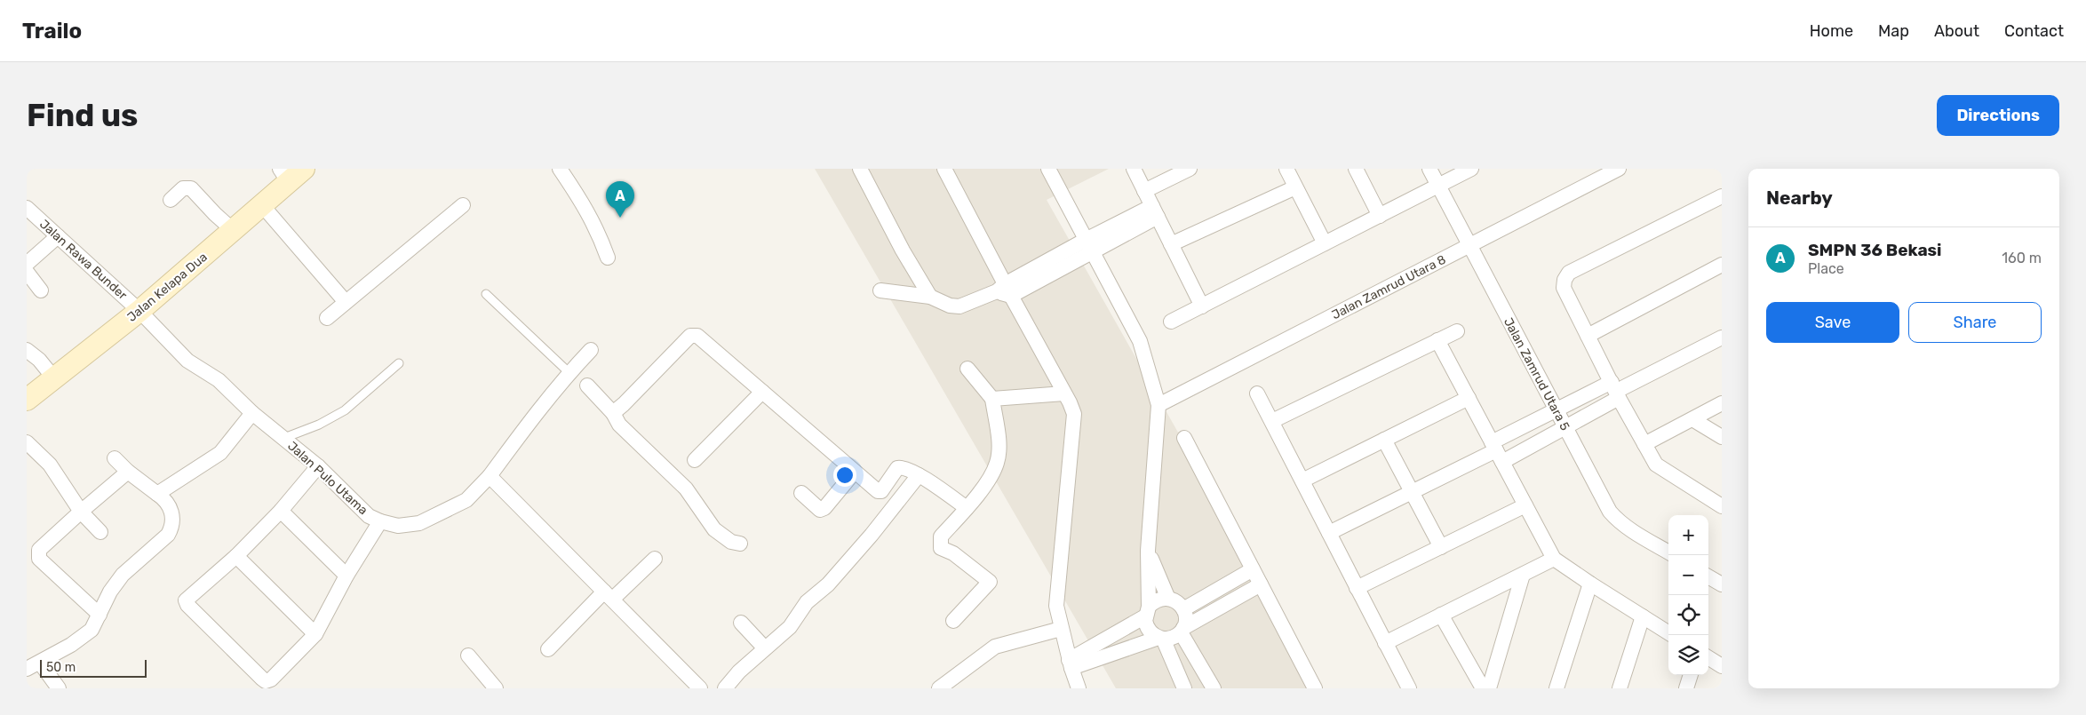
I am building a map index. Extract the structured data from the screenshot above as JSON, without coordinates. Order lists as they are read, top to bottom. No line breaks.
{"streets":{"main road":["Jalan Kelapa Dua"],"street":["Jalan Rawa Bunder","Jalan Zamrud Utara 8","Jalan Zamrud Utara 5","Jalan Pulo Utama"]},"crossings":[["Jalan Rawa Bunder","Jalan Kelapa Dua"],["Jalan Rawa Bunder","Jalan Pulo Utama"],["Jalan Kelapa Dua","Jalan Pulo Utama"],["Jalan Zamrud Utara 8","Jalan Zamrud Utara 5"]],"scale_bar":"50 m","page":{"header":"Trailo","nav":["Home","Map","About","Contact"],"buttons":["Directions",["Save","Share"]],"title":"Find us","heading":"Nearby","pins":"A","list":[{"mark":"A","name":"SMPN 36 Bekasi","note":"Place","value":"160 m"}],"map_buttons":["+","−"],"scale":"50 m"}}
